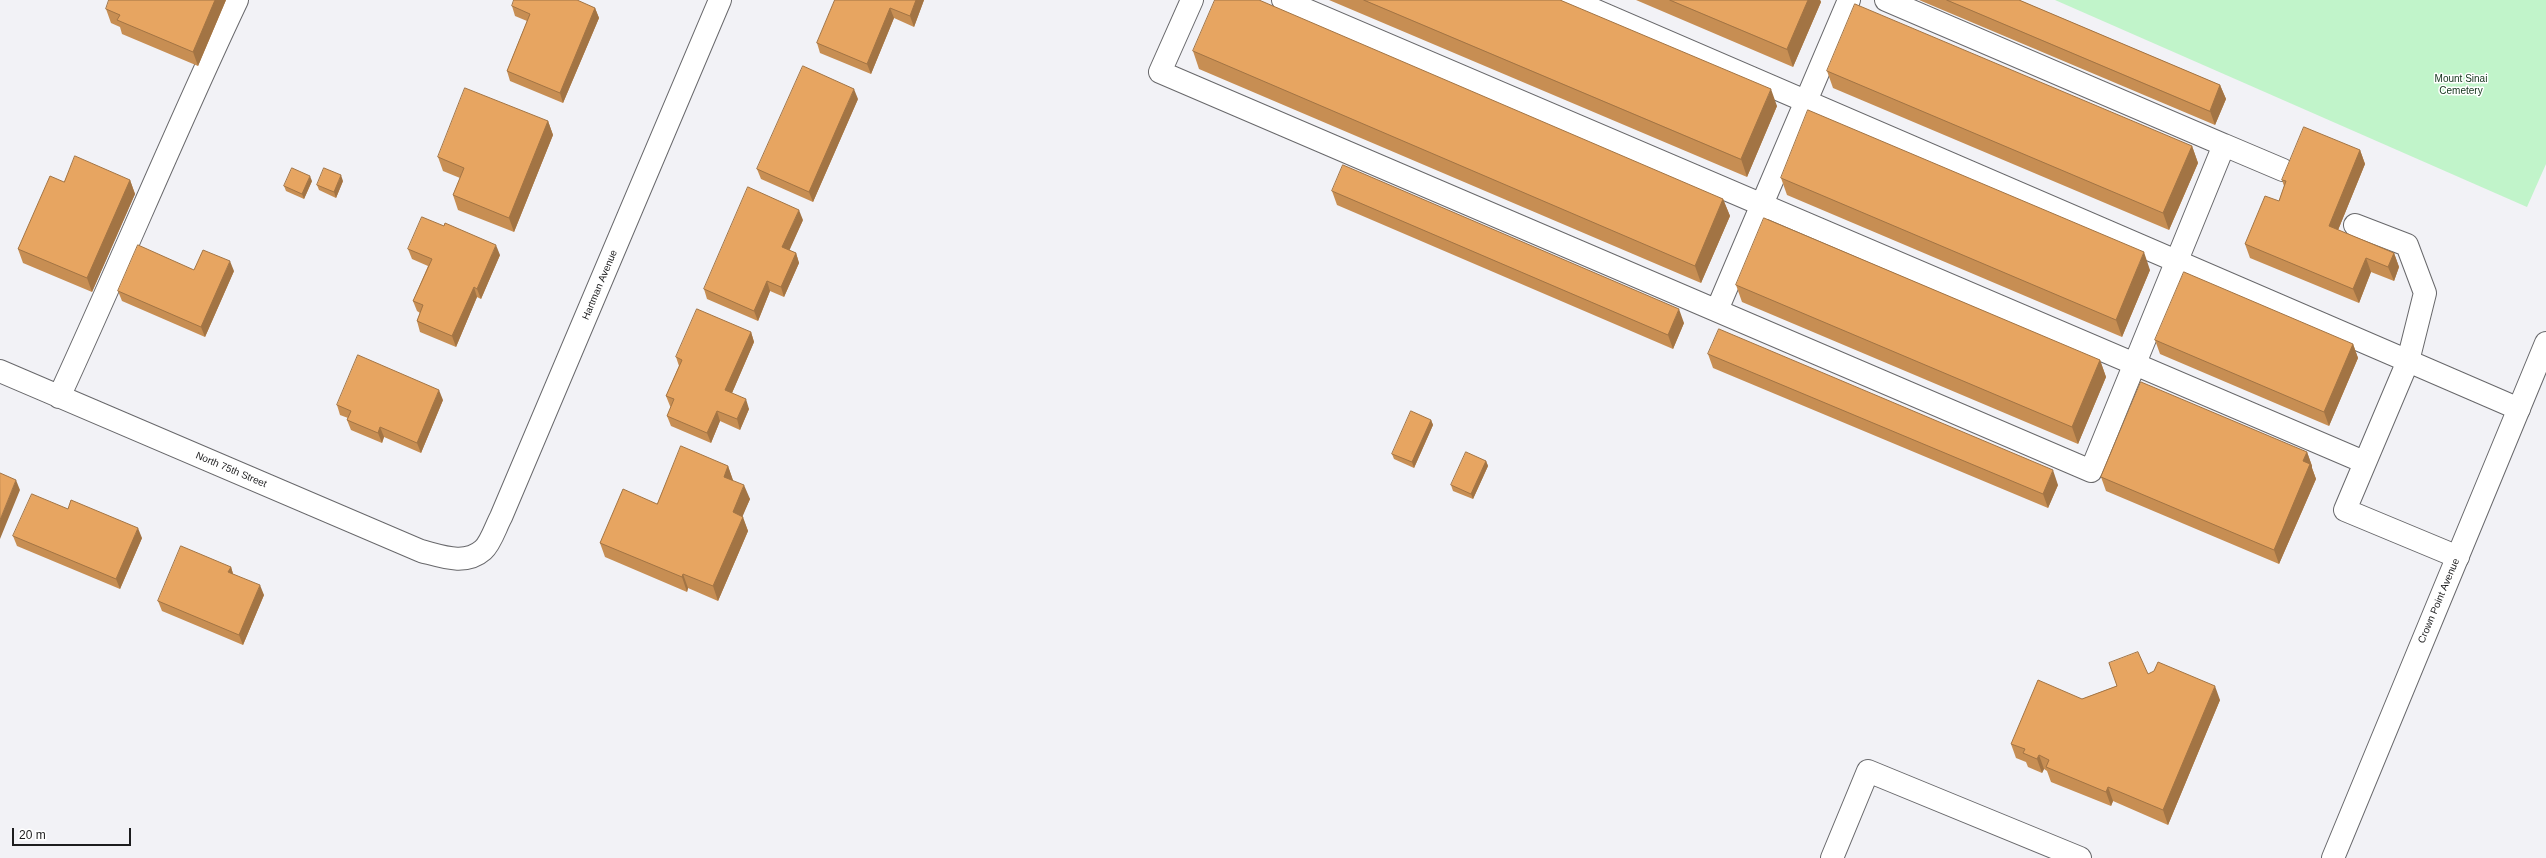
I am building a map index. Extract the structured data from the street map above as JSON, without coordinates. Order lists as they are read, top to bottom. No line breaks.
{"streets":{"street":["Hartman Avenue","North 75th Street","Crown Point Avenue"]},"crossings":[["Hartman Avenue","North 75th Street"]],"parks":["Mount Sinai Cemetery"],"scale_bar":"20 m"}
